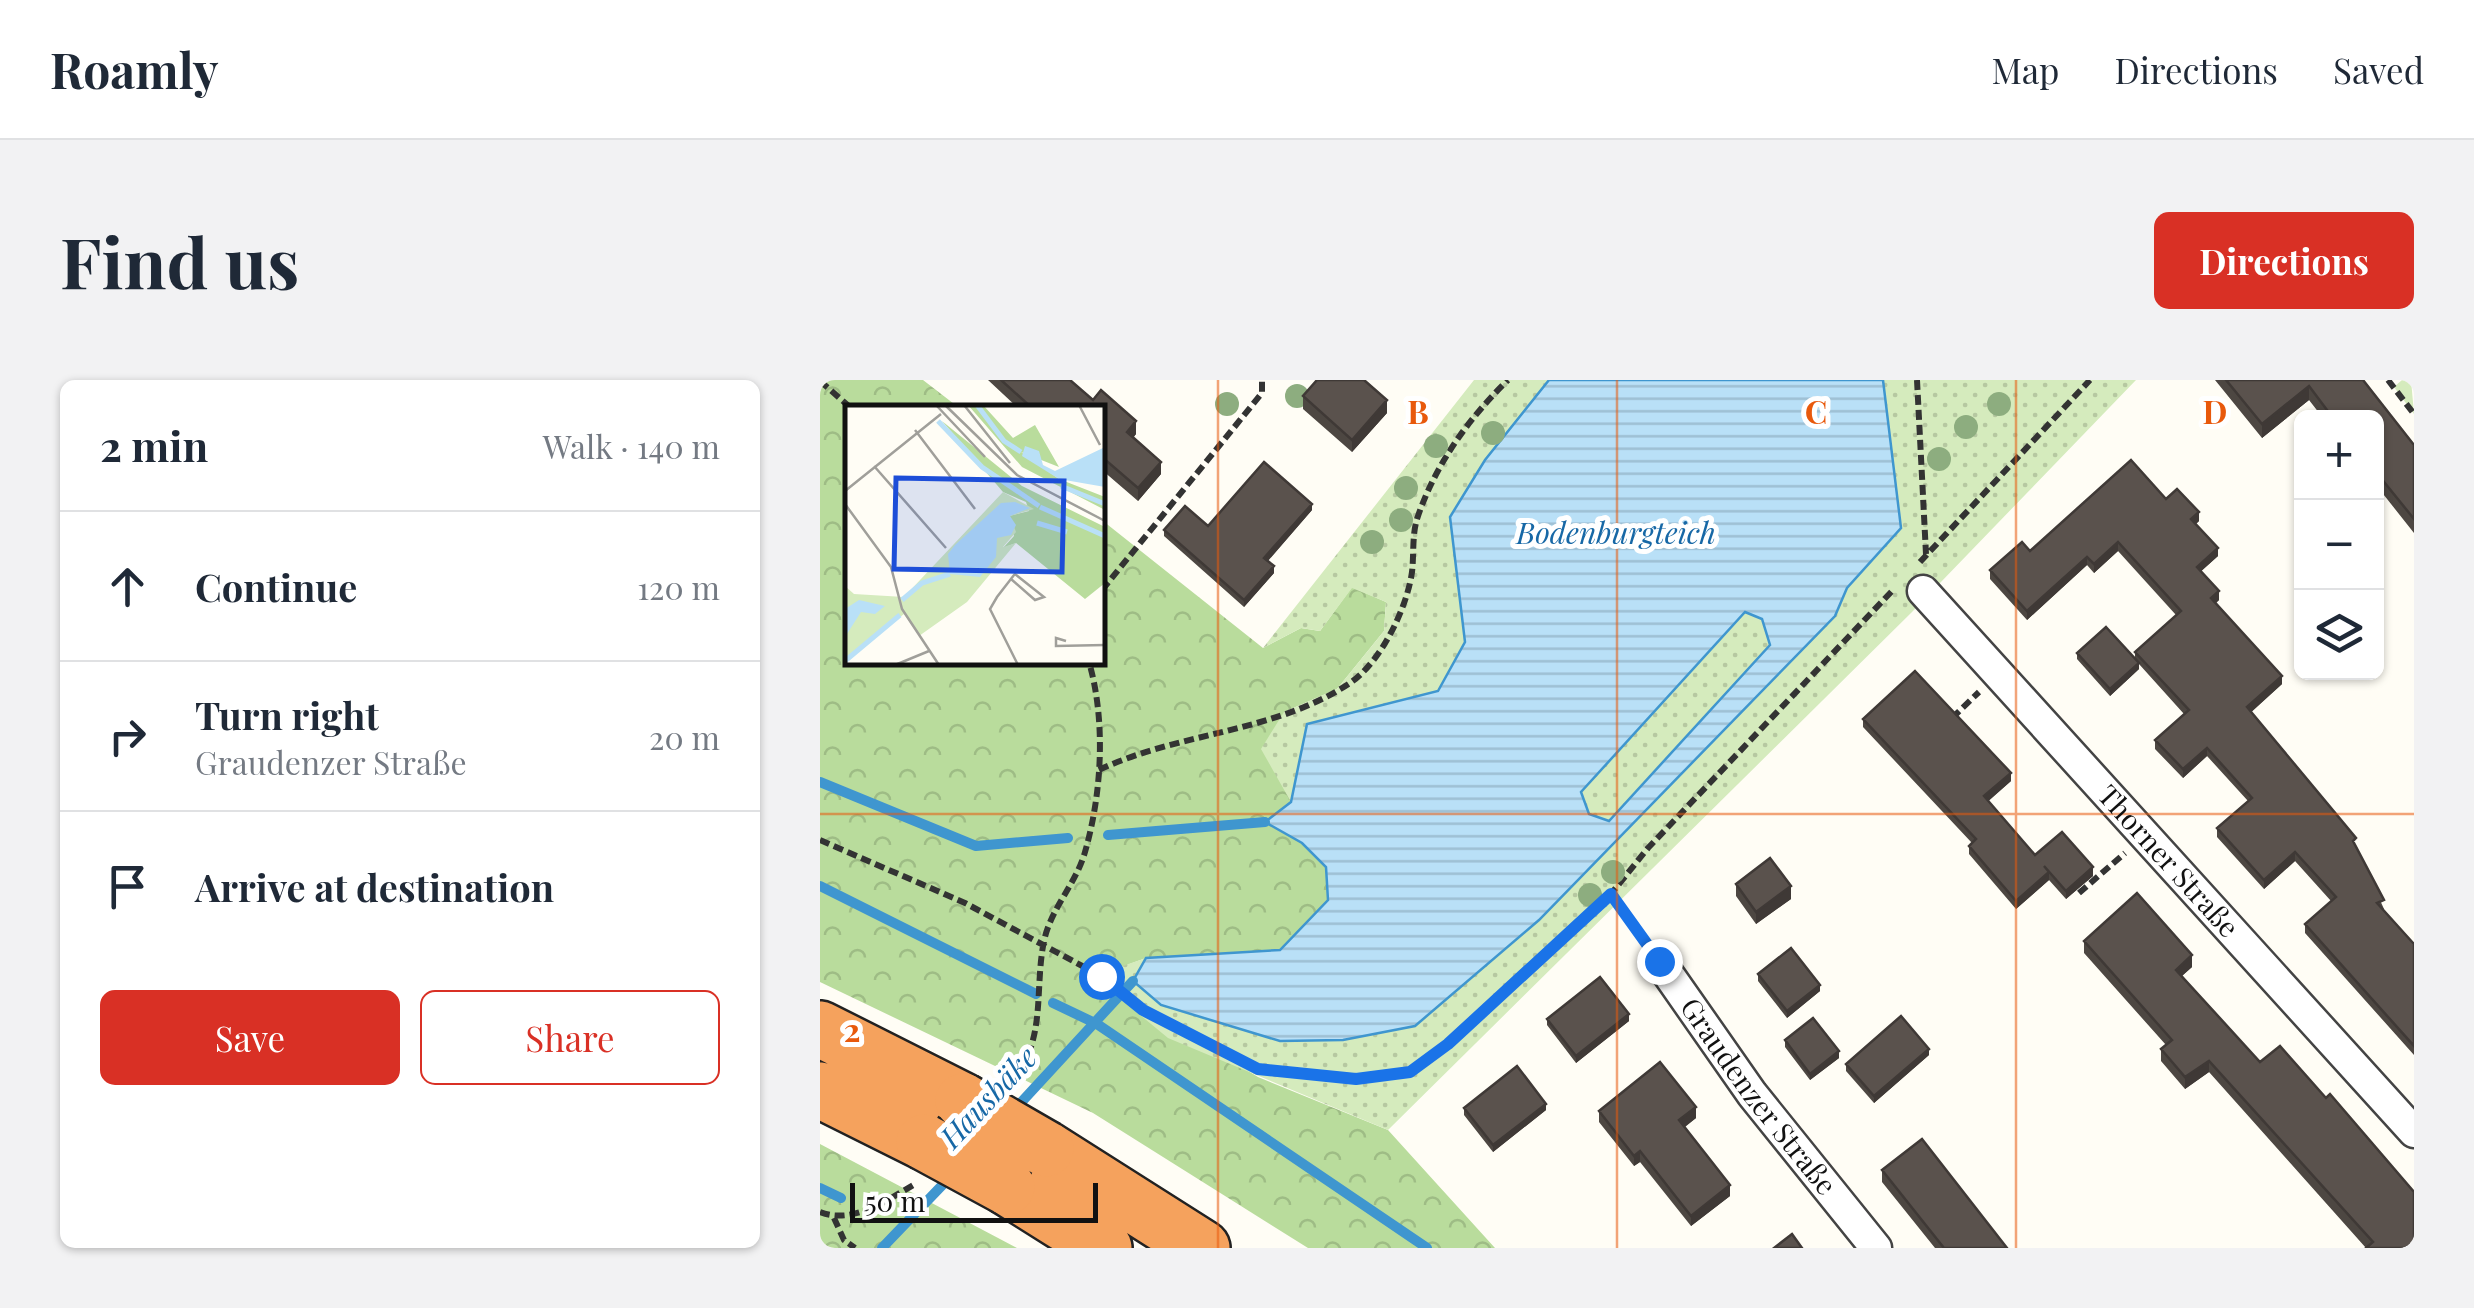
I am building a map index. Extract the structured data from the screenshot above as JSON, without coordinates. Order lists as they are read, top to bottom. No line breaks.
{"streets":{"street":["Thorner Straße","Graudenzer Straße"]},"water":["Bodenburgteich","Hausbäke"],"scale_bar":"50 m","page":{"header":"Roamly","nav":["Map","Directions","Saved"],"buttons":["Directions",["Save","Share"]],"title":"Find us","heading":["2 min","Walk · 140 m"],"map_buttons":["+","−"],"list":[["Continue","120 m"],["Turn right","Graudenzer Straße","20 m"],"Arrive at destination"],"scale":"50 m"},"grid":{"columns":["B","C","D"],"rows":["2"]}}
